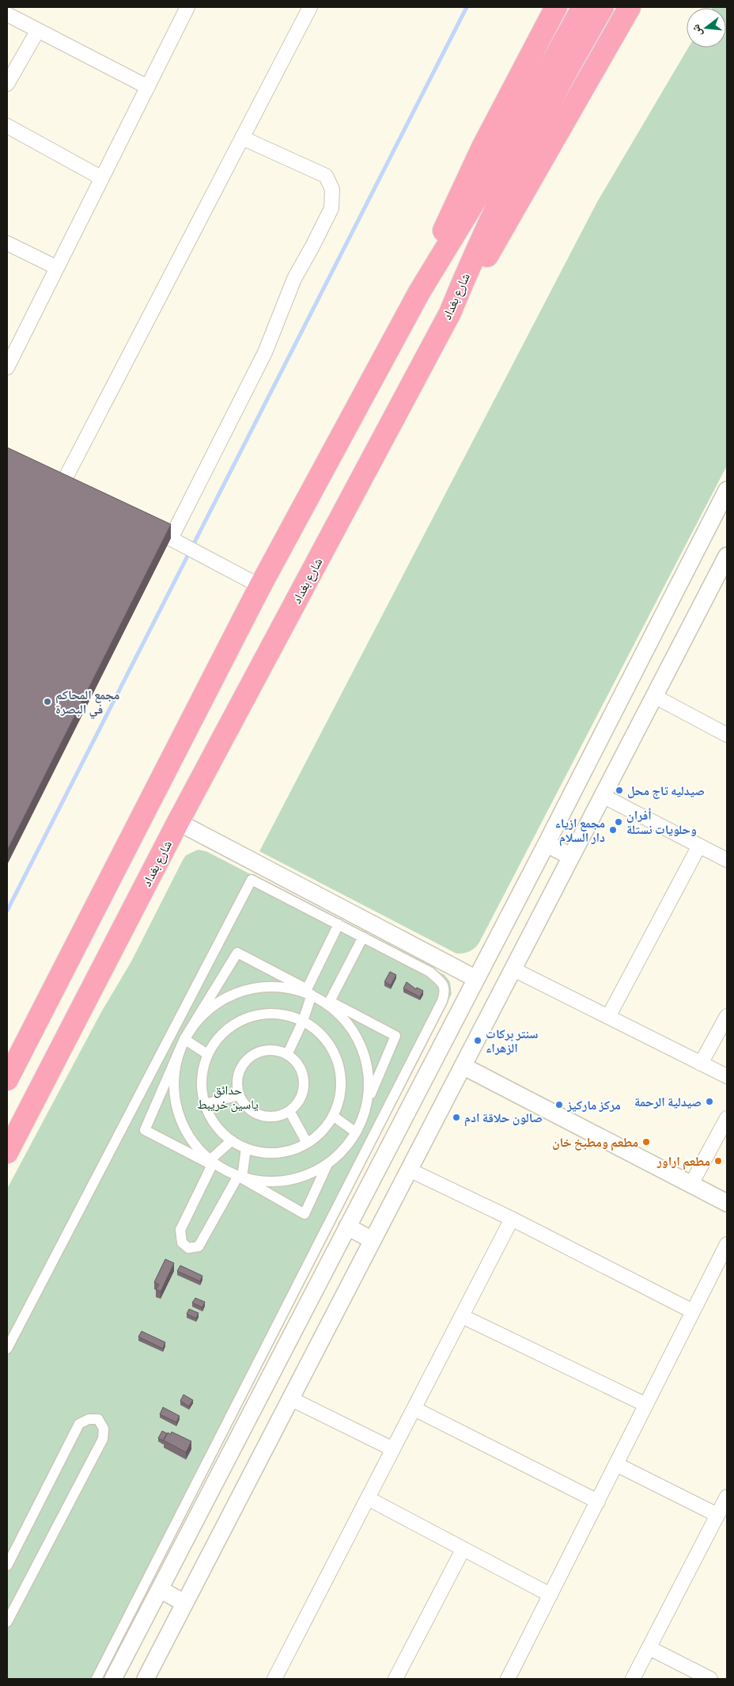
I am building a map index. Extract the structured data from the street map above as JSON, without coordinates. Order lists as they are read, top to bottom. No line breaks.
{"streets":{"highway":["شارع بغداد"]},"parks":["حدائق ياسين خريبط"],"places":["مجمع المحاكم في البصرة","صيدليه تاج محل","أفران وحلويات نستلة","مجمع ازياء دار السلام","سنتر بركات الزهراء","صيدلية الرحمة","مركز ماركيز","صالون حلاقة ادم","مطعم ومطبخ خان","مطعم اراور"],"north":"left"}
